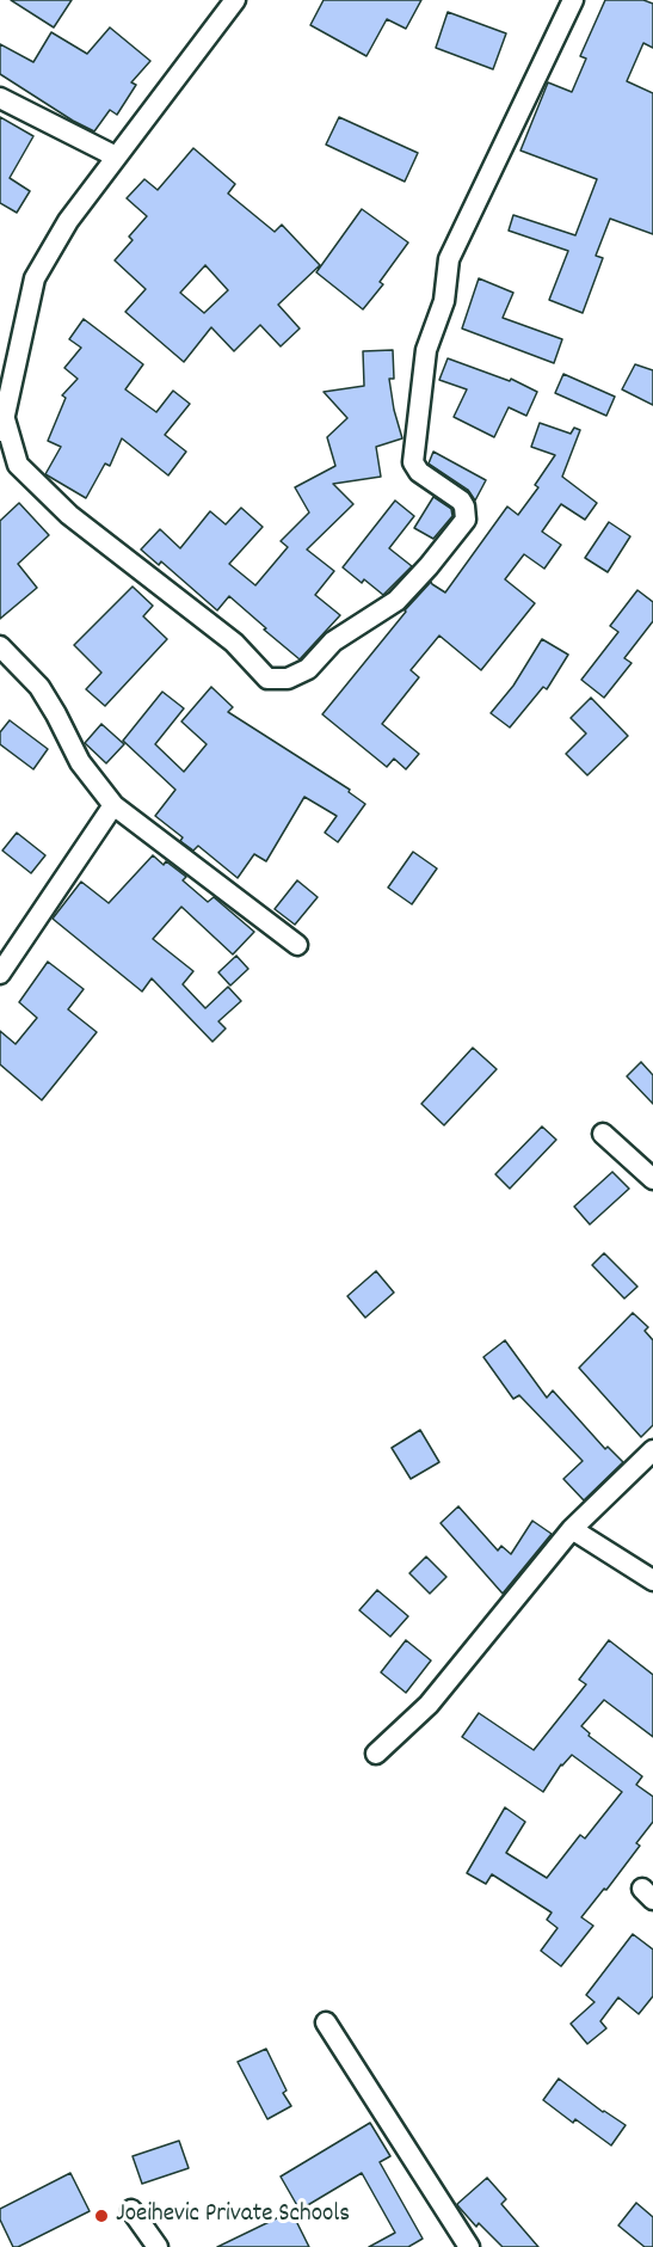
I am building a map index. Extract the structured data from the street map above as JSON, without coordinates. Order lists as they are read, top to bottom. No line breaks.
{"places":["Joeihevic Private Schools"]}
